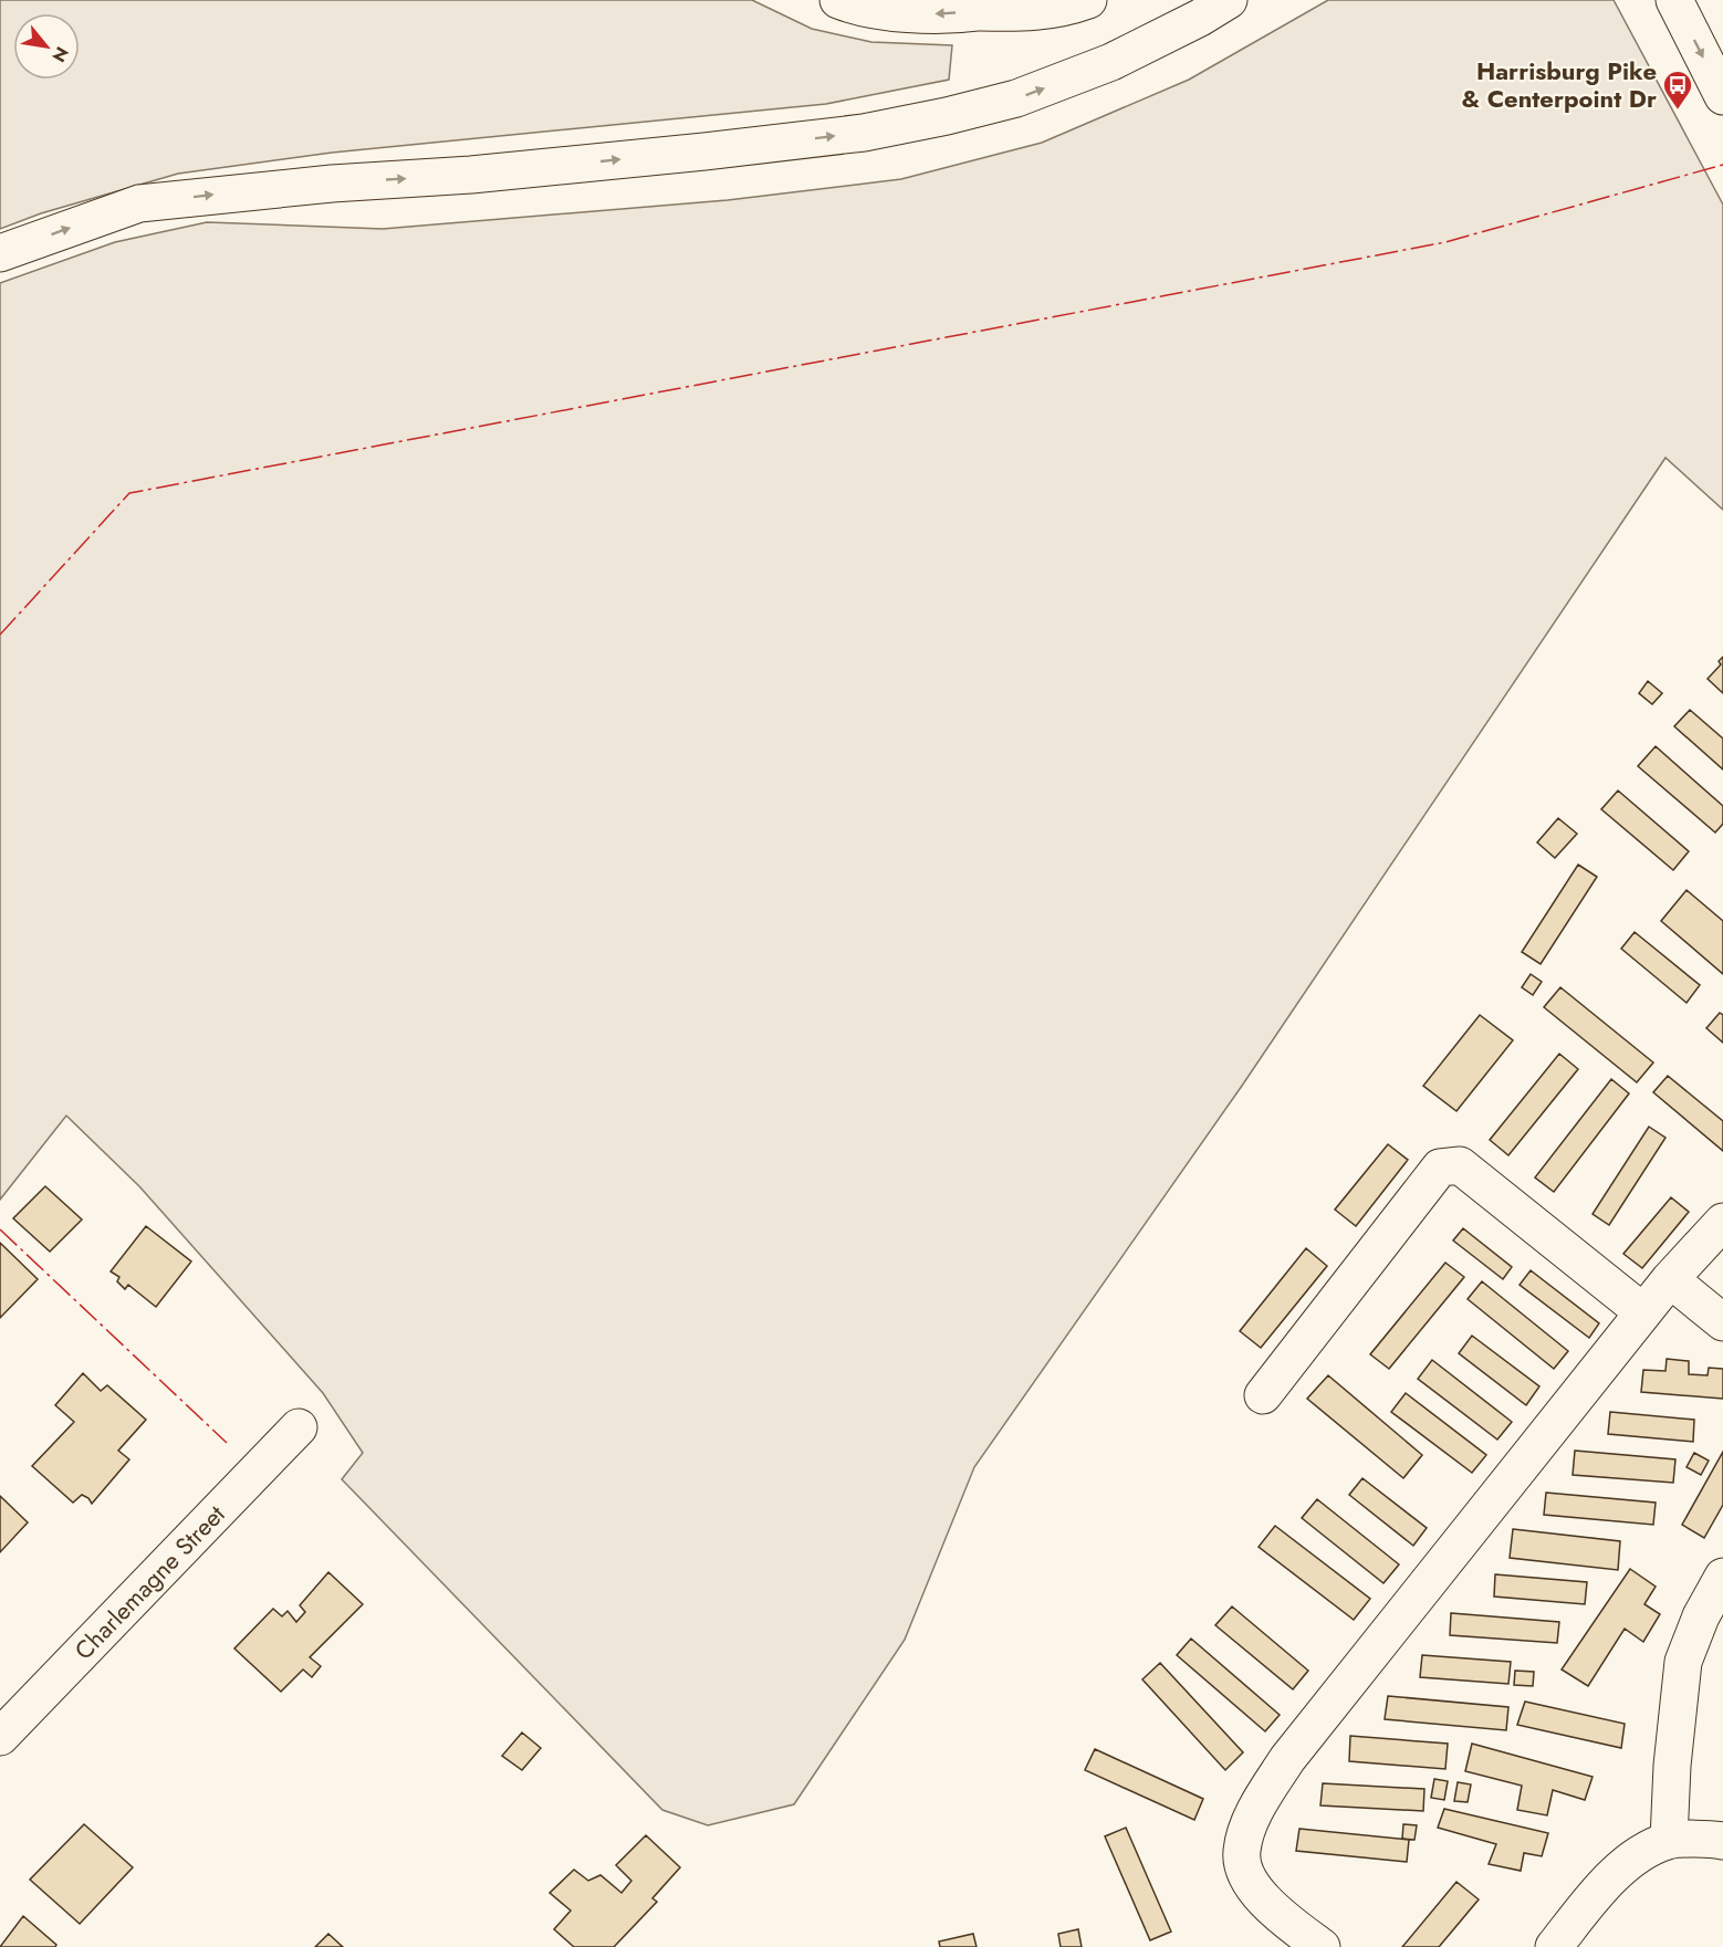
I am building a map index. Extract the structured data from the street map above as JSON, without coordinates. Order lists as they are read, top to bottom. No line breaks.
{"streets":{"main road":["Charlemagne Street"]},"places":{"bus stop":["Harrisburg Pike & Centerpoint Dr"]},"north":"bottom right"}
